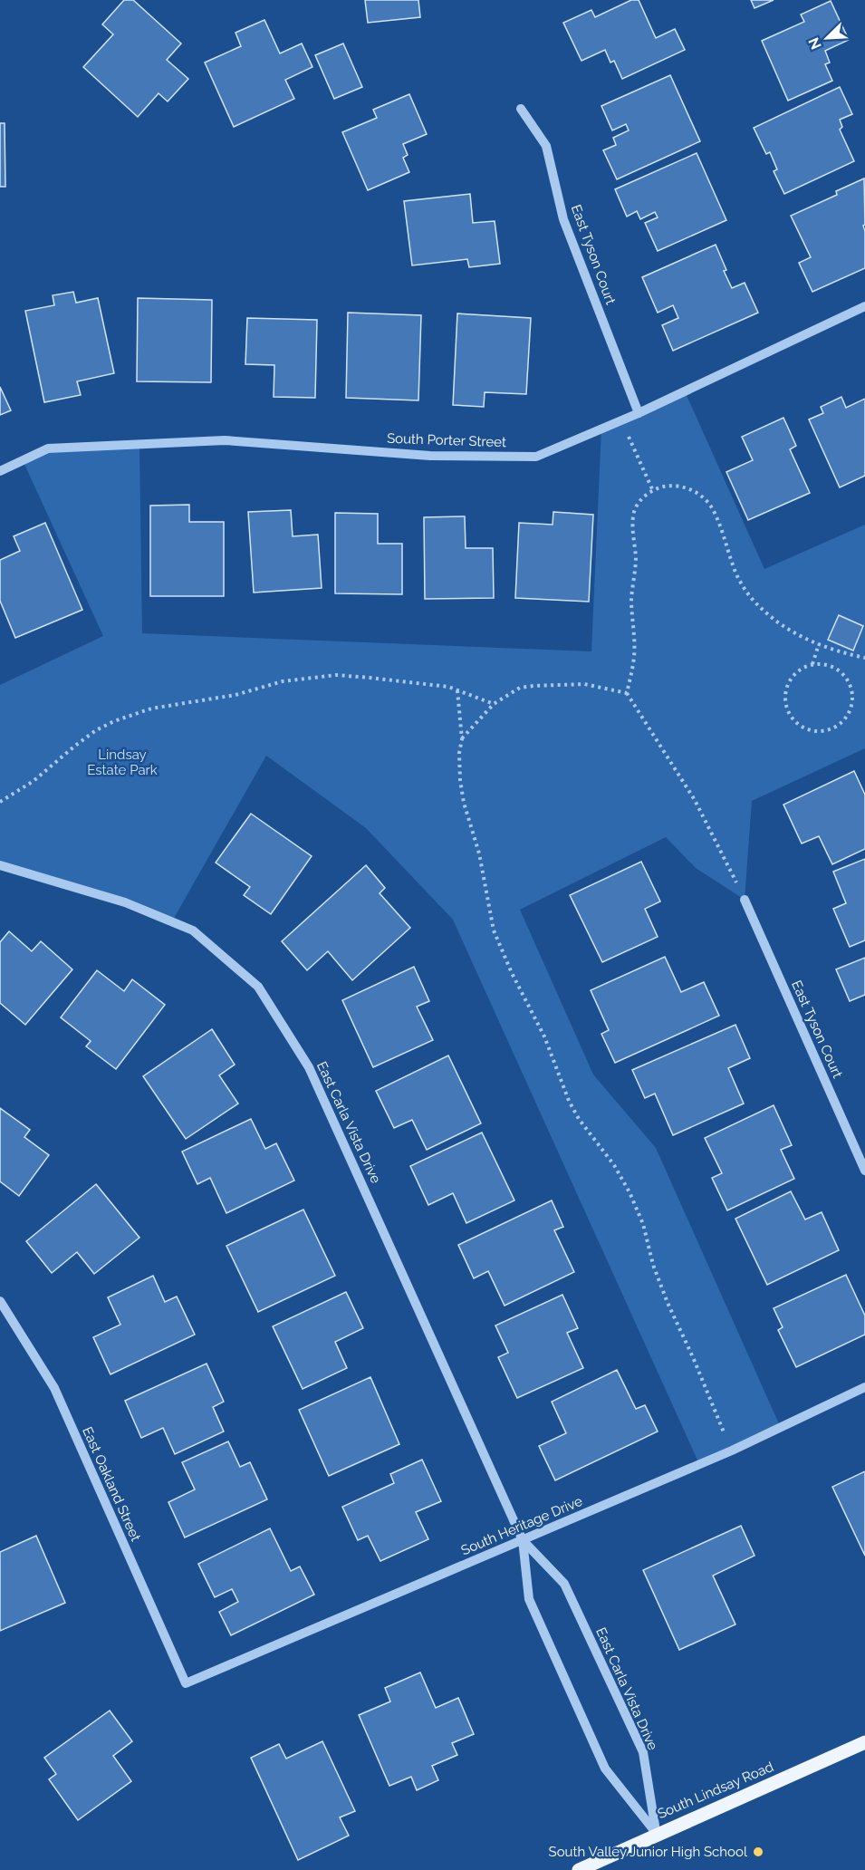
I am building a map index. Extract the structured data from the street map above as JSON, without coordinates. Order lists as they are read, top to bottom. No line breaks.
{"streets":{"main road":["South Lindsay Road"],"street":["East Tyson Court","South Porter Street","East Carla Vista Drive","East Oakland Street","South Heritage Drive"]},"crossings":[["East Tyson Court","South Porter Street"],["East Carla Vista Drive","South Heritage Drive"],["East Carla Vista Drive","South Lindsay Road"],["East Oakland Street","South Heritage Drive"]],"parks":["Lindsay Estate Park"],"places":["South Valley Junior High School"],"north":"bottom left"}
